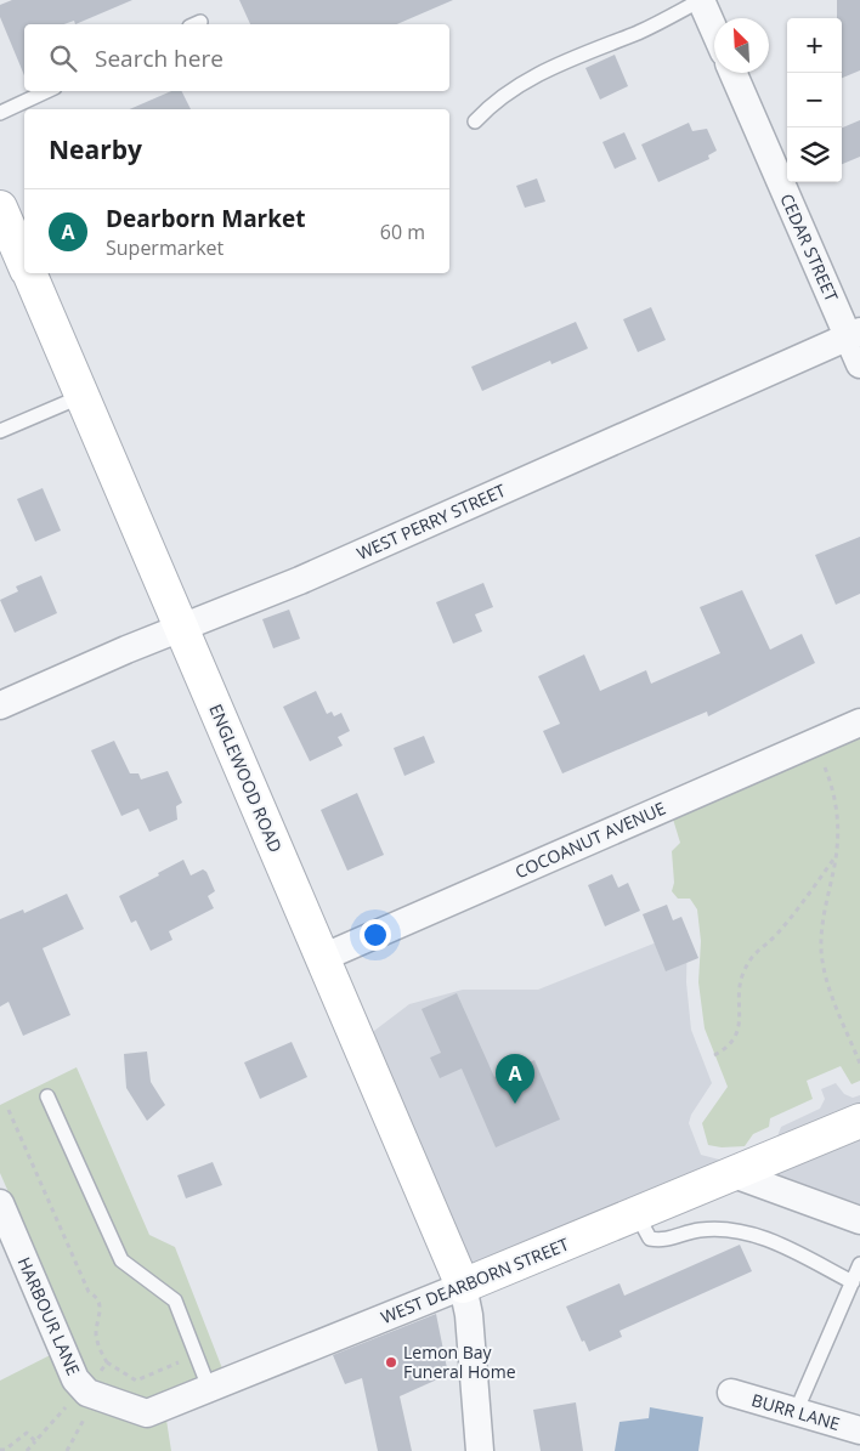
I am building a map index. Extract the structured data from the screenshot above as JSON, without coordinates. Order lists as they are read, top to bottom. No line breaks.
{"streets":{"street":["CEDAR STREET","WEST PERRY STREET","ENGLEWOOD ROAD","COCOANUT AVENUE","WEST DEARBORN STREET","HARBOUR LANE","BURR LANE"]},"crossings":[["CEDAR STREET","WEST PERRY STREET"],["WEST PERRY STREET","ENGLEWOOD ROAD"],["ENGLEWOOD ROAD","COCOANUT AVENUE"],["ENGLEWOOD ROAD","WEST DEARBORN STREET"],["WEST DEARBORN STREET","HARBOUR LANE"]],"places":["Lemon Bay Funeral Home"],"north":"top left","page":{"map_buttons":["+","−"],"search":"Search here","heading":"Nearby","list":[{"mark":"A","name":"Dearborn Market","note":"Supermarket","value":"60 m"}],"pins":"A"}}
